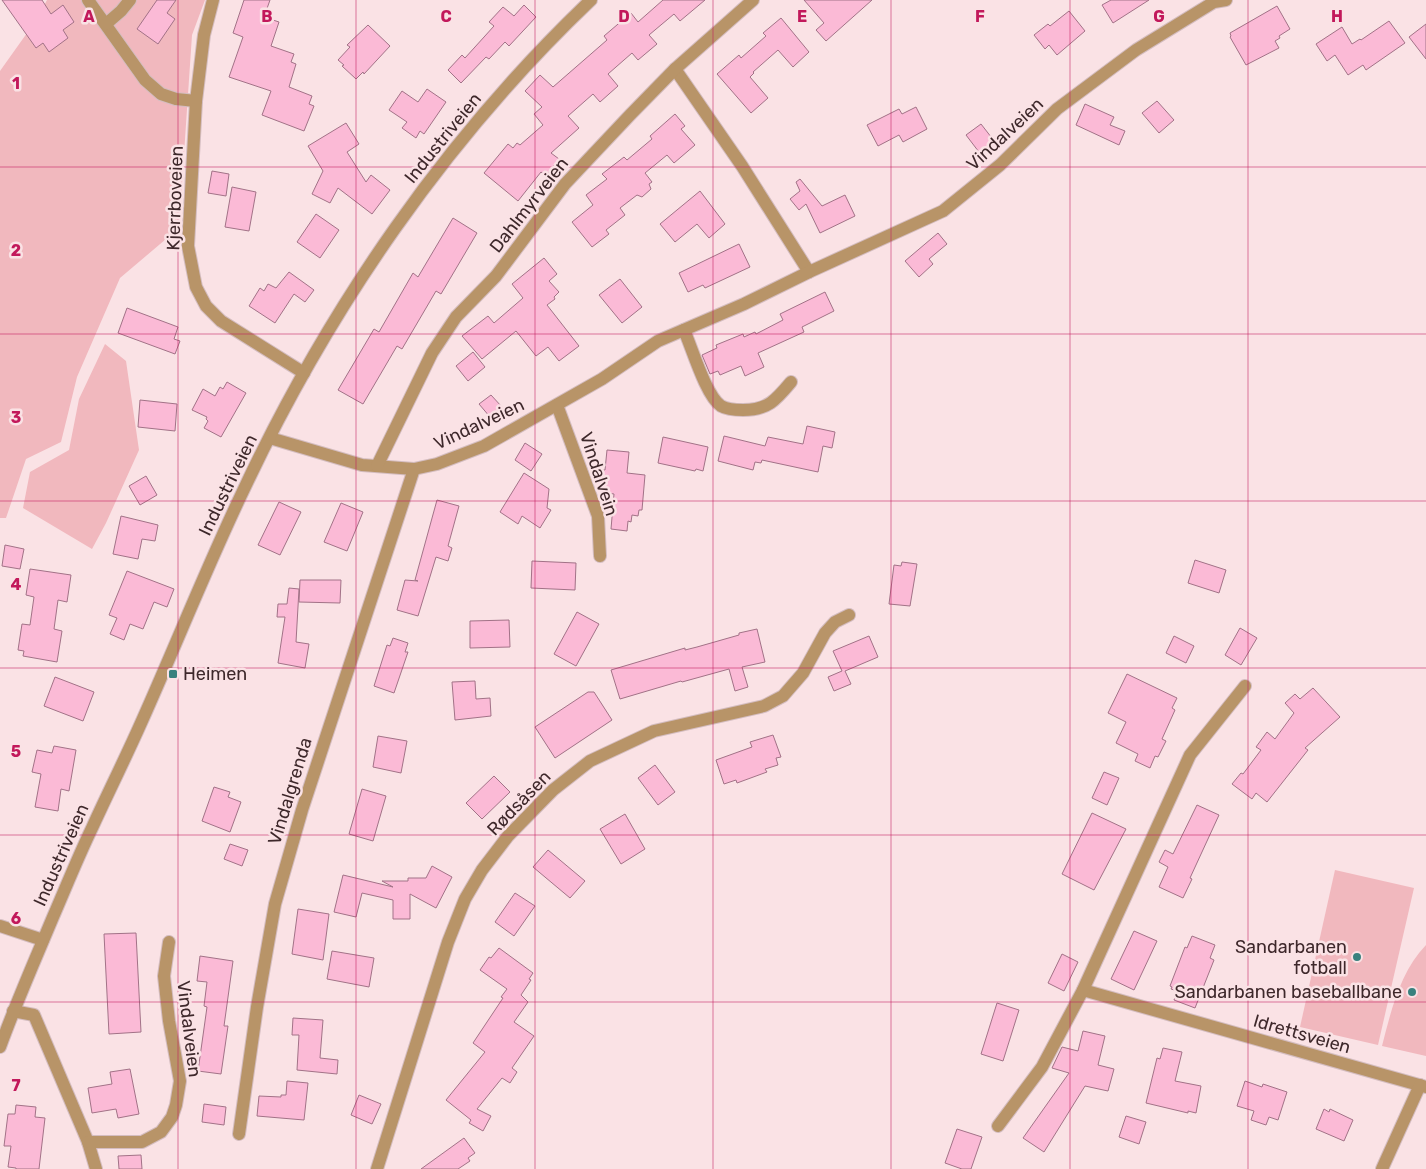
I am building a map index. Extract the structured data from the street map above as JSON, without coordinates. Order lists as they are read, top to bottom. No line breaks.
{"streets":{"street":["Vindalveien","Industriveien","Kjerrboveien","Dahlmyrveien","Vindalvein","Vindalgrenda","Rødsåsen","Idrettsveien"]},"crossings":[["Vindalveien","Industriveien"],["Vindalveien","Dahlmyrveien"],["Vindalveien","Vindalvein"],["Vindalveien","Vindalgrenda"],["Industriveien","Kjerrboveien"]],"places":{"transit":["Heimen"],"other":["Sandarbanen fotball","Sandarbanen baseballbane"]},"grid":{"columns":["A","B","C","D","E","F","G","H"],"rows":["1","2","3","4","5","6","7"]}}
